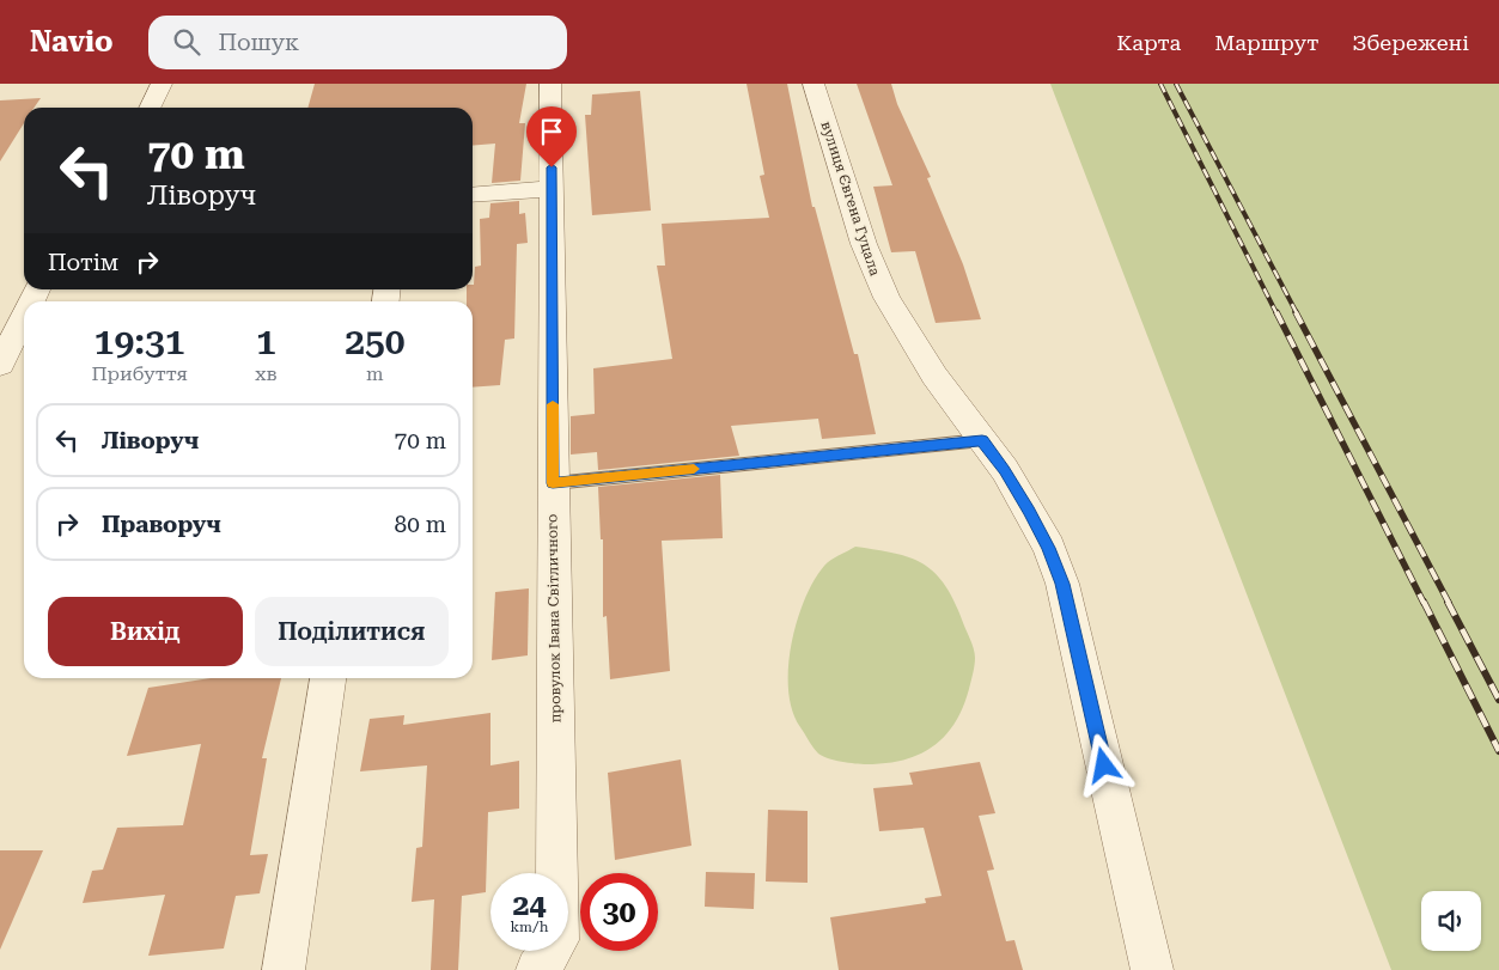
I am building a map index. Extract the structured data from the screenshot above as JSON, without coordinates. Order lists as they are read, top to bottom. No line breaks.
{"streets":{"street":["вулиця Євгена Гуцала","провулок Івана Світличного"]},"page":{"header":"Navio","search":"Пошук","nav":["Карта","Маршрут","Збережені"],"turn":["70 m","Ліворуч"],"then":"Потім","eta":["19:31","Прибуття","1","хв","250","m"],"list":[{"name":"Ліворуч","value":"70 m"},{"name":"Праворуч","value":"80 m"}],"buttons":["Вихід","Поділитися"],"speed":"24 km/h","limit":"30"}}
